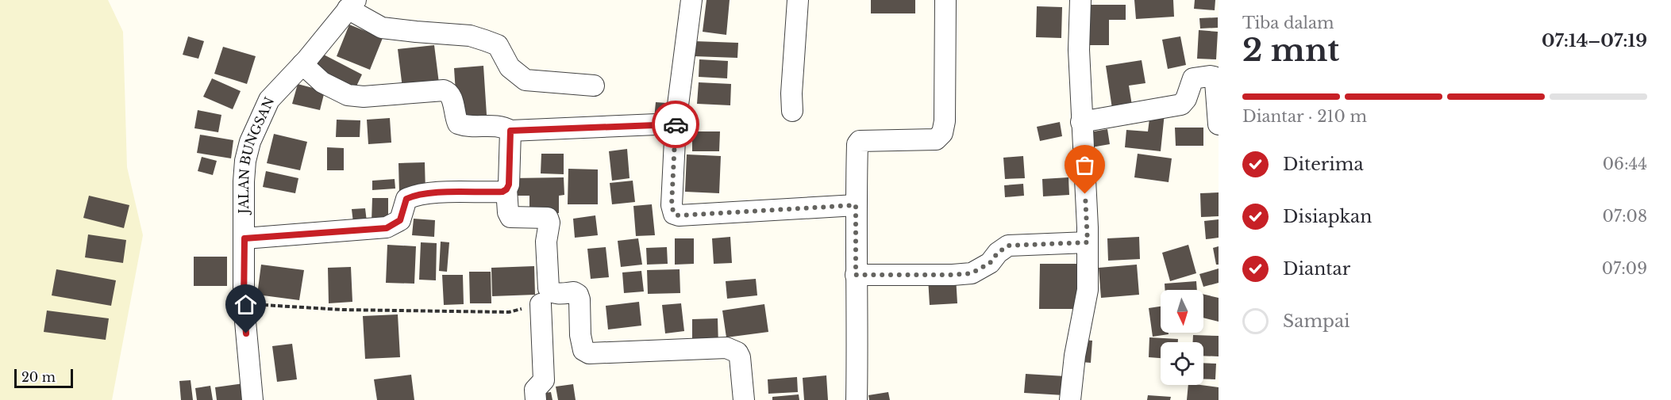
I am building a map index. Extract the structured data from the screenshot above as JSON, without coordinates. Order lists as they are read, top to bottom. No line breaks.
{"streets":{"street":["JALAN BUNGSAN"]},"scale_bar":"20 m","north":"bottom","page":{"heading":["2 mnt","Tiba dalam","07:14–07:19"],"bar":"Diantar · 210 m","list":[["Diterima","06:44"],["Disiapkan","07:08"],["Diantar","07:09"],"Sampai"],"scale":"20 m"}}
